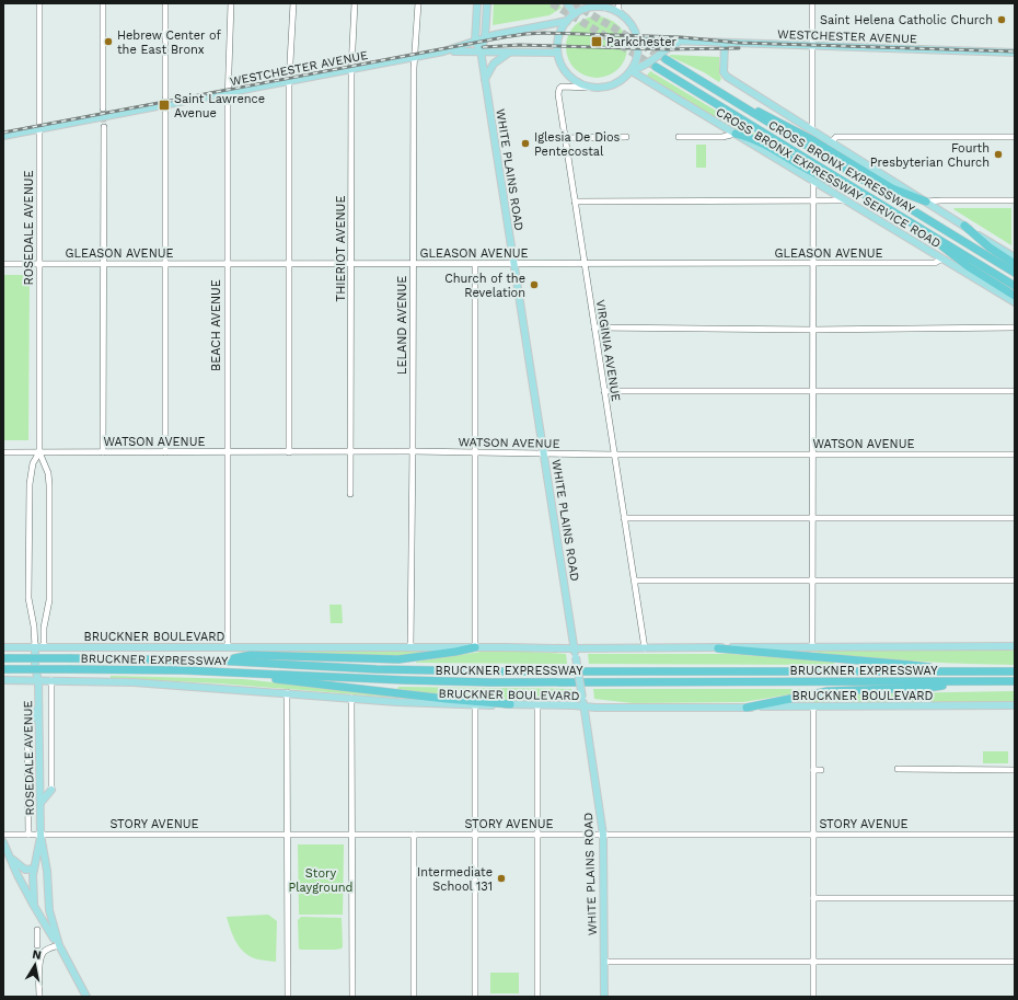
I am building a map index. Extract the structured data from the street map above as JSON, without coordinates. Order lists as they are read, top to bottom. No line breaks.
{"streets":{"highway":["CROSS BRONX EXPRESSWAY","BRUCKNER EXPRESSWAY"],"main road":["WESTCHESTER AVENUE","WHITE PLAINS ROAD","CROSS BRONX EXPRESSWAY SERVICE ROAD","ROSEDALE AVENUE","BRUCKNER BOULEVARD"],"street":["THIERIOT AVENUE","GLEASON AVENUE","BEACH AVENUE","LELAND AVENUE","VIRGINIA AVENUE","WATSON AVENUE","STORY AVENUE"]},"crossings":[["WESTCHESTER AVENUE","WHITE PLAINS ROAD"],["WESTCHESTER AVENUE","CROSS BRONX EXPRESSWAY SERVICE ROAD"],["WESTCHESTER AVENUE","ROSEDALE AVENUE"],["WESTCHESTER AVENUE","THIERIOT AVENUE"],["WESTCHESTER AVENUE","BEACH AVENUE"],["WESTCHESTER AVENUE","LELAND AVENUE"],["WESTCHESTER AVENUE","VIRGINIA AVENUE"],["WHITE PLAINS ROAD","GLEASON AVENUE"],["WHITE PLAINS ROAD","WATSON AVENUE"],["WHITE PLAINS ROAD","BRUCKNER BOULEVARD"],["WHITE PLAINS ROAD","STORY AVENUE"],["CROSS BRONX EXPRESSWAY SERVICE ROAD","GLEASON AVENUE"],["CROSS BRONX EXPRESSWAY SERVICE ROAD","VIRGINIA AVENUE"],["ROSEDALE AVENUE","GLEASON AVENUE"],["ROSEDALE AVENUE","WATSON AVENUE"],["ROSEDALE AVENUE","BRUCKNER BOULEVARD"],["ROSEDALE AVENUE","STORY AVENUE"],["THIERIOT AVENUE","GLEASON AVENUE"],["THIERIOT AVENUE","WATSON AVENUE"],["GLEASON AVENUE","BEACH AVENUE"],["GLEASON AVENUE","LELAND AVENUE"],["GLEASON AVENUE","VIRGINIA AVENUE"],["BEACH AVENUE","WATSON AVENUE"],["BEACH AVENUE","BRUCKNER BOULEVARD"],["LELAND AVENUE","WATSON AVENUE"],["LELAND AVENUE","BRUCKNER BOULEVARD"],["VIRGINIA AVENUE","WATSON AVENUE"],["VIRGINIA AVENUE","BRUCKNER BOULEVARD"]],"parks":["Story Playground"],"places":{"other":["Saint Helena Catholic Church","Hebrew Center of the East Bronx","Iglesia De Dios Pentecostal","Fourth Presbyterian Church","Church of the Revelation","Intermediate School 131"],"transit":["Parkchester","Saint Lawrence Avenue"]},"north":"top"}
